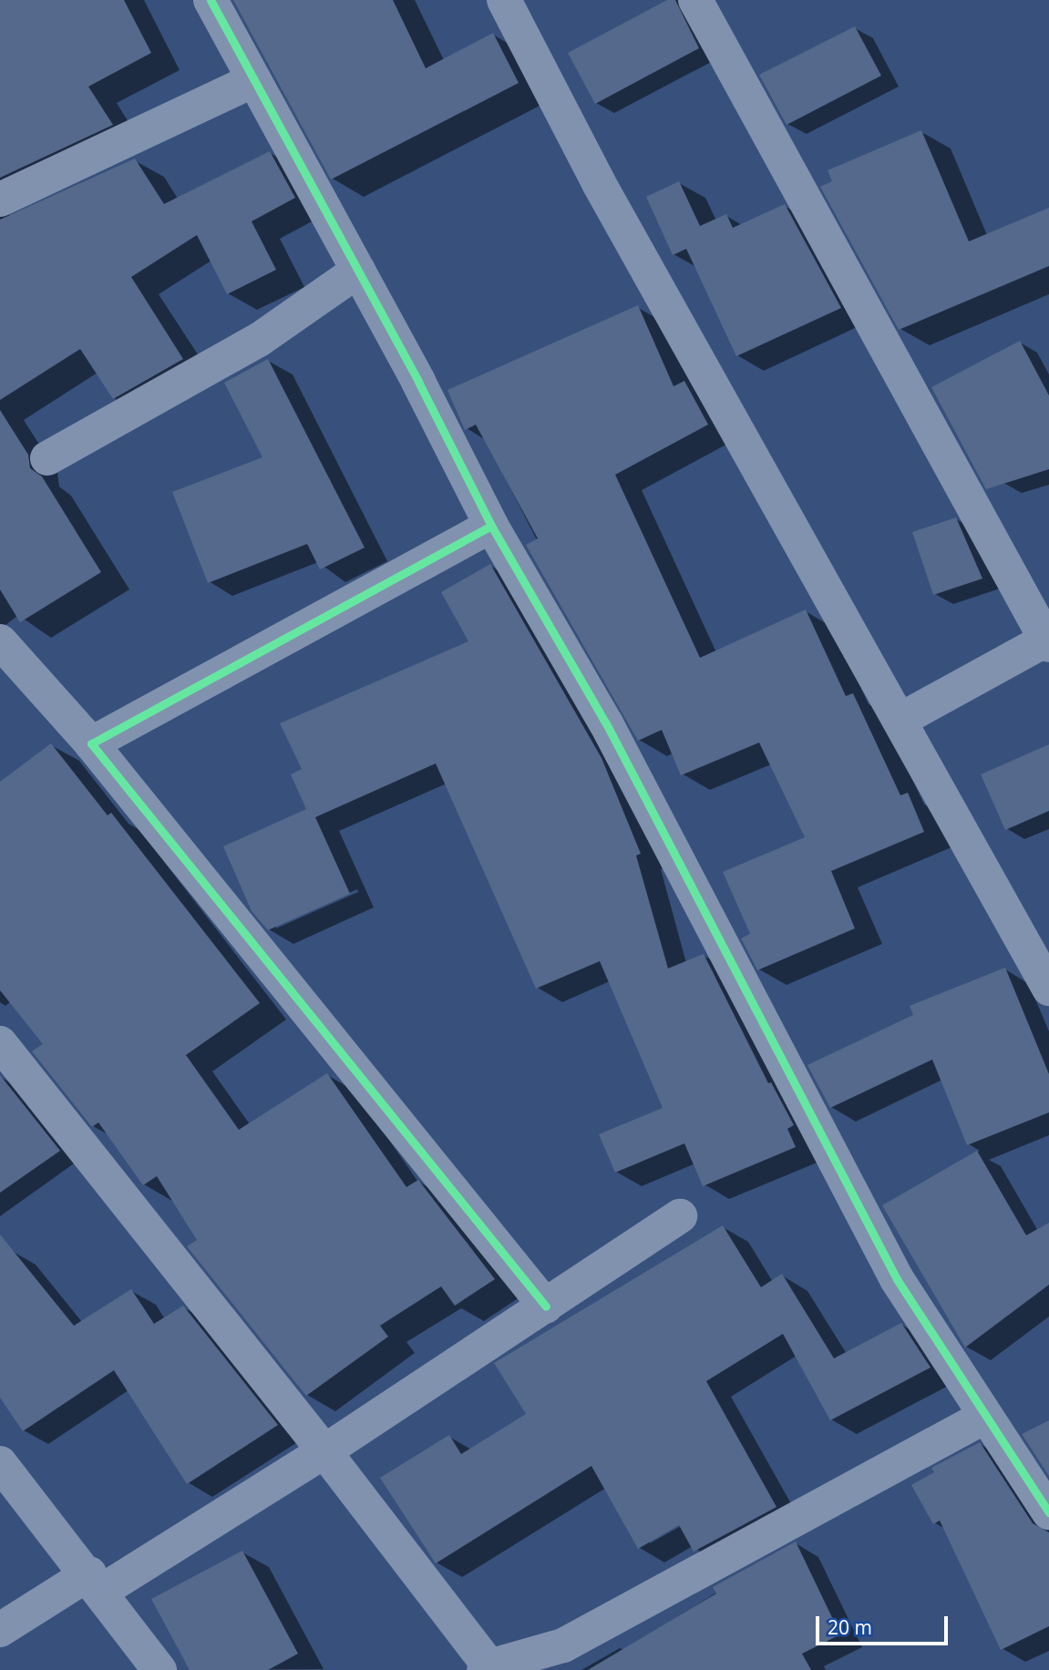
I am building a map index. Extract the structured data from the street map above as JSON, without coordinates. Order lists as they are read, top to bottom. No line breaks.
{"scale_bar":"20 m"}
